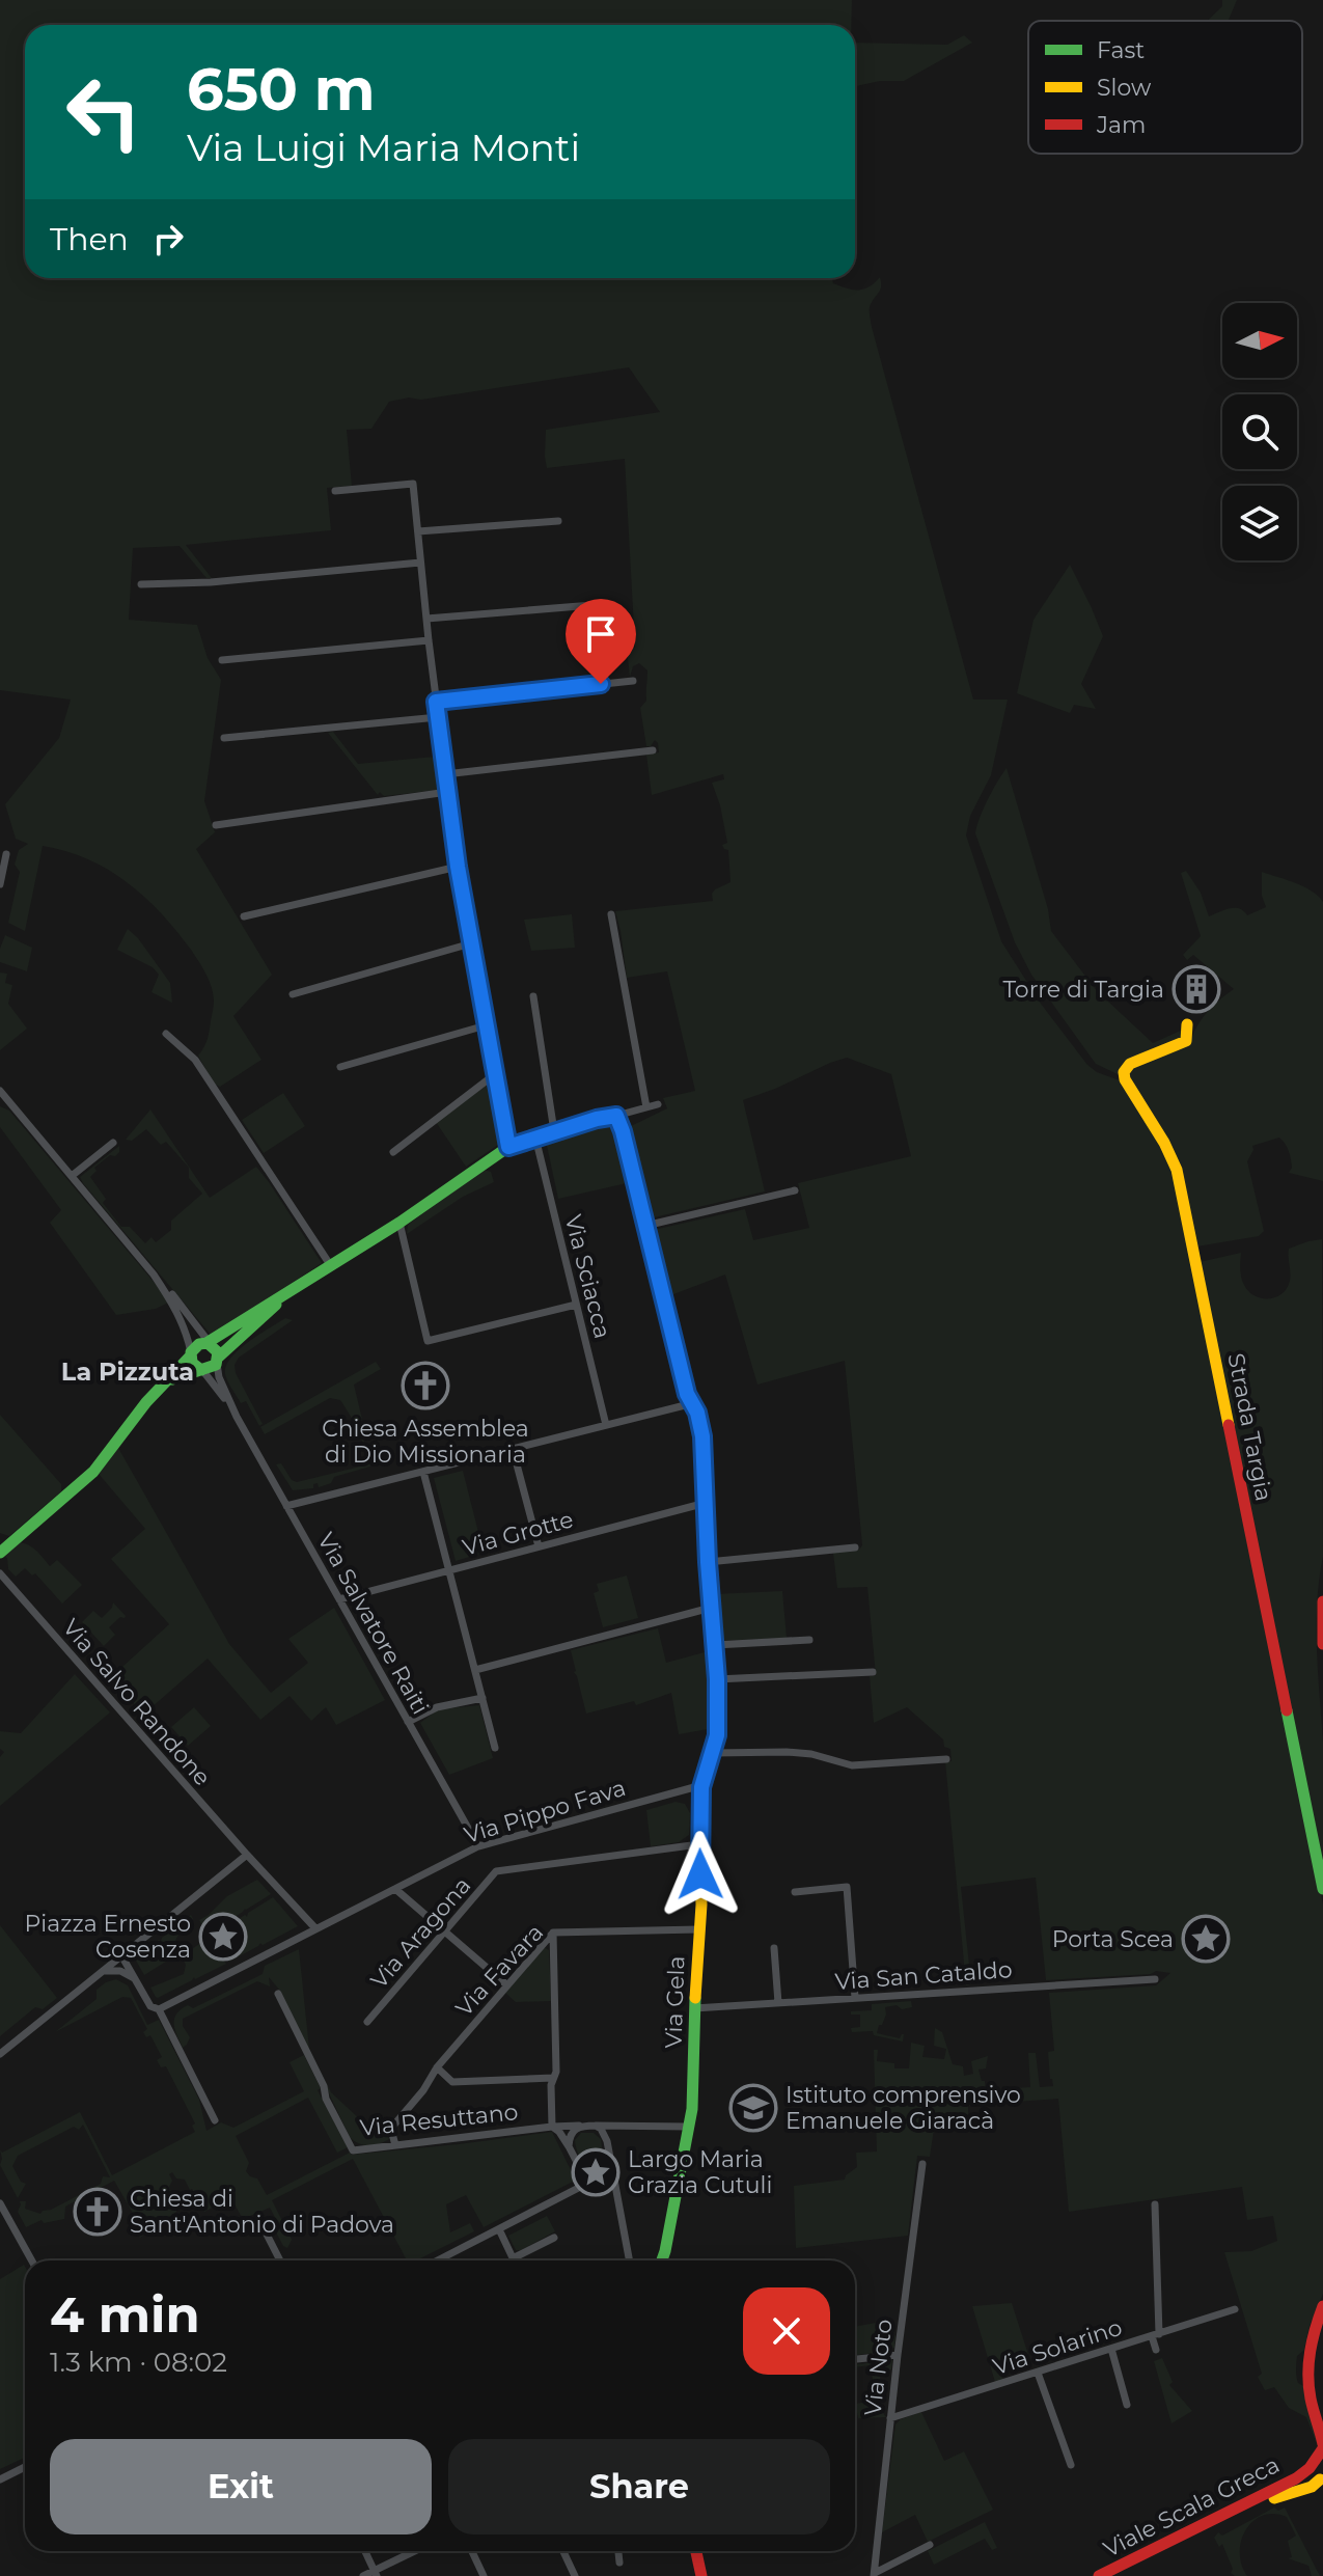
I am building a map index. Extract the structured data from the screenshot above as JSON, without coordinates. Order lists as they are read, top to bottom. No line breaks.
{"streets":{"street":["Via Sciacca","Strada Targia","Via Grotte","Via Salvatore Raiti","Via Salvo Randone","Via Pippo Fava","Via Aragona","Via Favara","Via San Cataldo","Via Gela","Via Resuttano","Via Solarino","Via Noto","Viale Scala Greca"]},"crossings":[["Via Grotte","Via Salvatore Raiti"],["Via Grotte","Via Gela"],["Via Salvatore Raiti","Via Pippo Fava"],["Via Salvo Randone","Via Pippo Fava"],["Via Pippo Fava","Via Gela"],["Via Aragona","Via Gela"],["Via Favara","Via Gela"],["Via Favara","Via Resuttano"],["Via San Cataldo","Via Gela"],["Via Solarino","Via Noto"]],"districts":["La Pizzuta"],"places":{"building":["Torre di Targia"],"church":["Chiesa Assemblea di Dio Missionaria","Chiesa di Sant'Antonio di Padova"],"place":["Piazza Ernesto Cosenza","Porta Scea","Largo Maria Grazia Cutuli"],"school or university":["Istituto comprensivo Emanuele Giaracà"]},"legend":["Fast","Slow","Jam"],"north":"right","page":{"turn":["650 m","Via Luigi Maria Monti"],"then":"Then","heading":["4 min","1.3 km · 08:02"],"buttons":["Exit","Share"]}}
